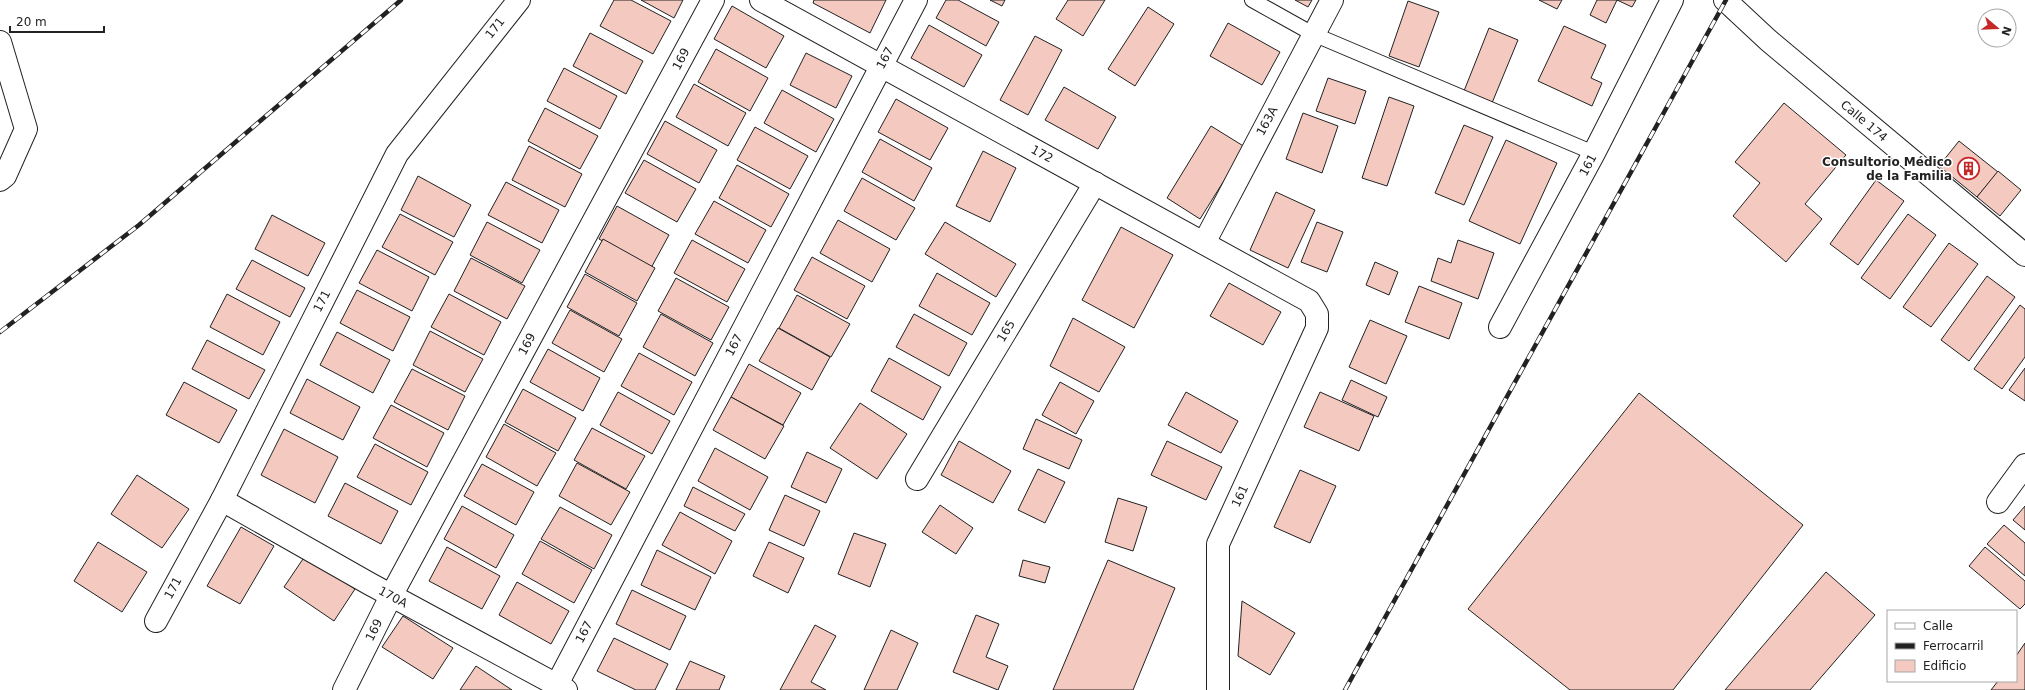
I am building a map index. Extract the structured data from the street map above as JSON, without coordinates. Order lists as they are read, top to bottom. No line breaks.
{"streets":{"street":["171","167","169","163A","Calle 174","172","161","165","170A"]},"crossings":[["171","170A"],["167","172"],["167","170A"],["169","170A"],["163A","172"],["172","161"],["172","165"]],"places":{"building":["Consultorio Médico de la Familia"]},"legend":["Calle","Ferrocarril","Edificio"],"scale_bar":"20 m","north":"right"}
